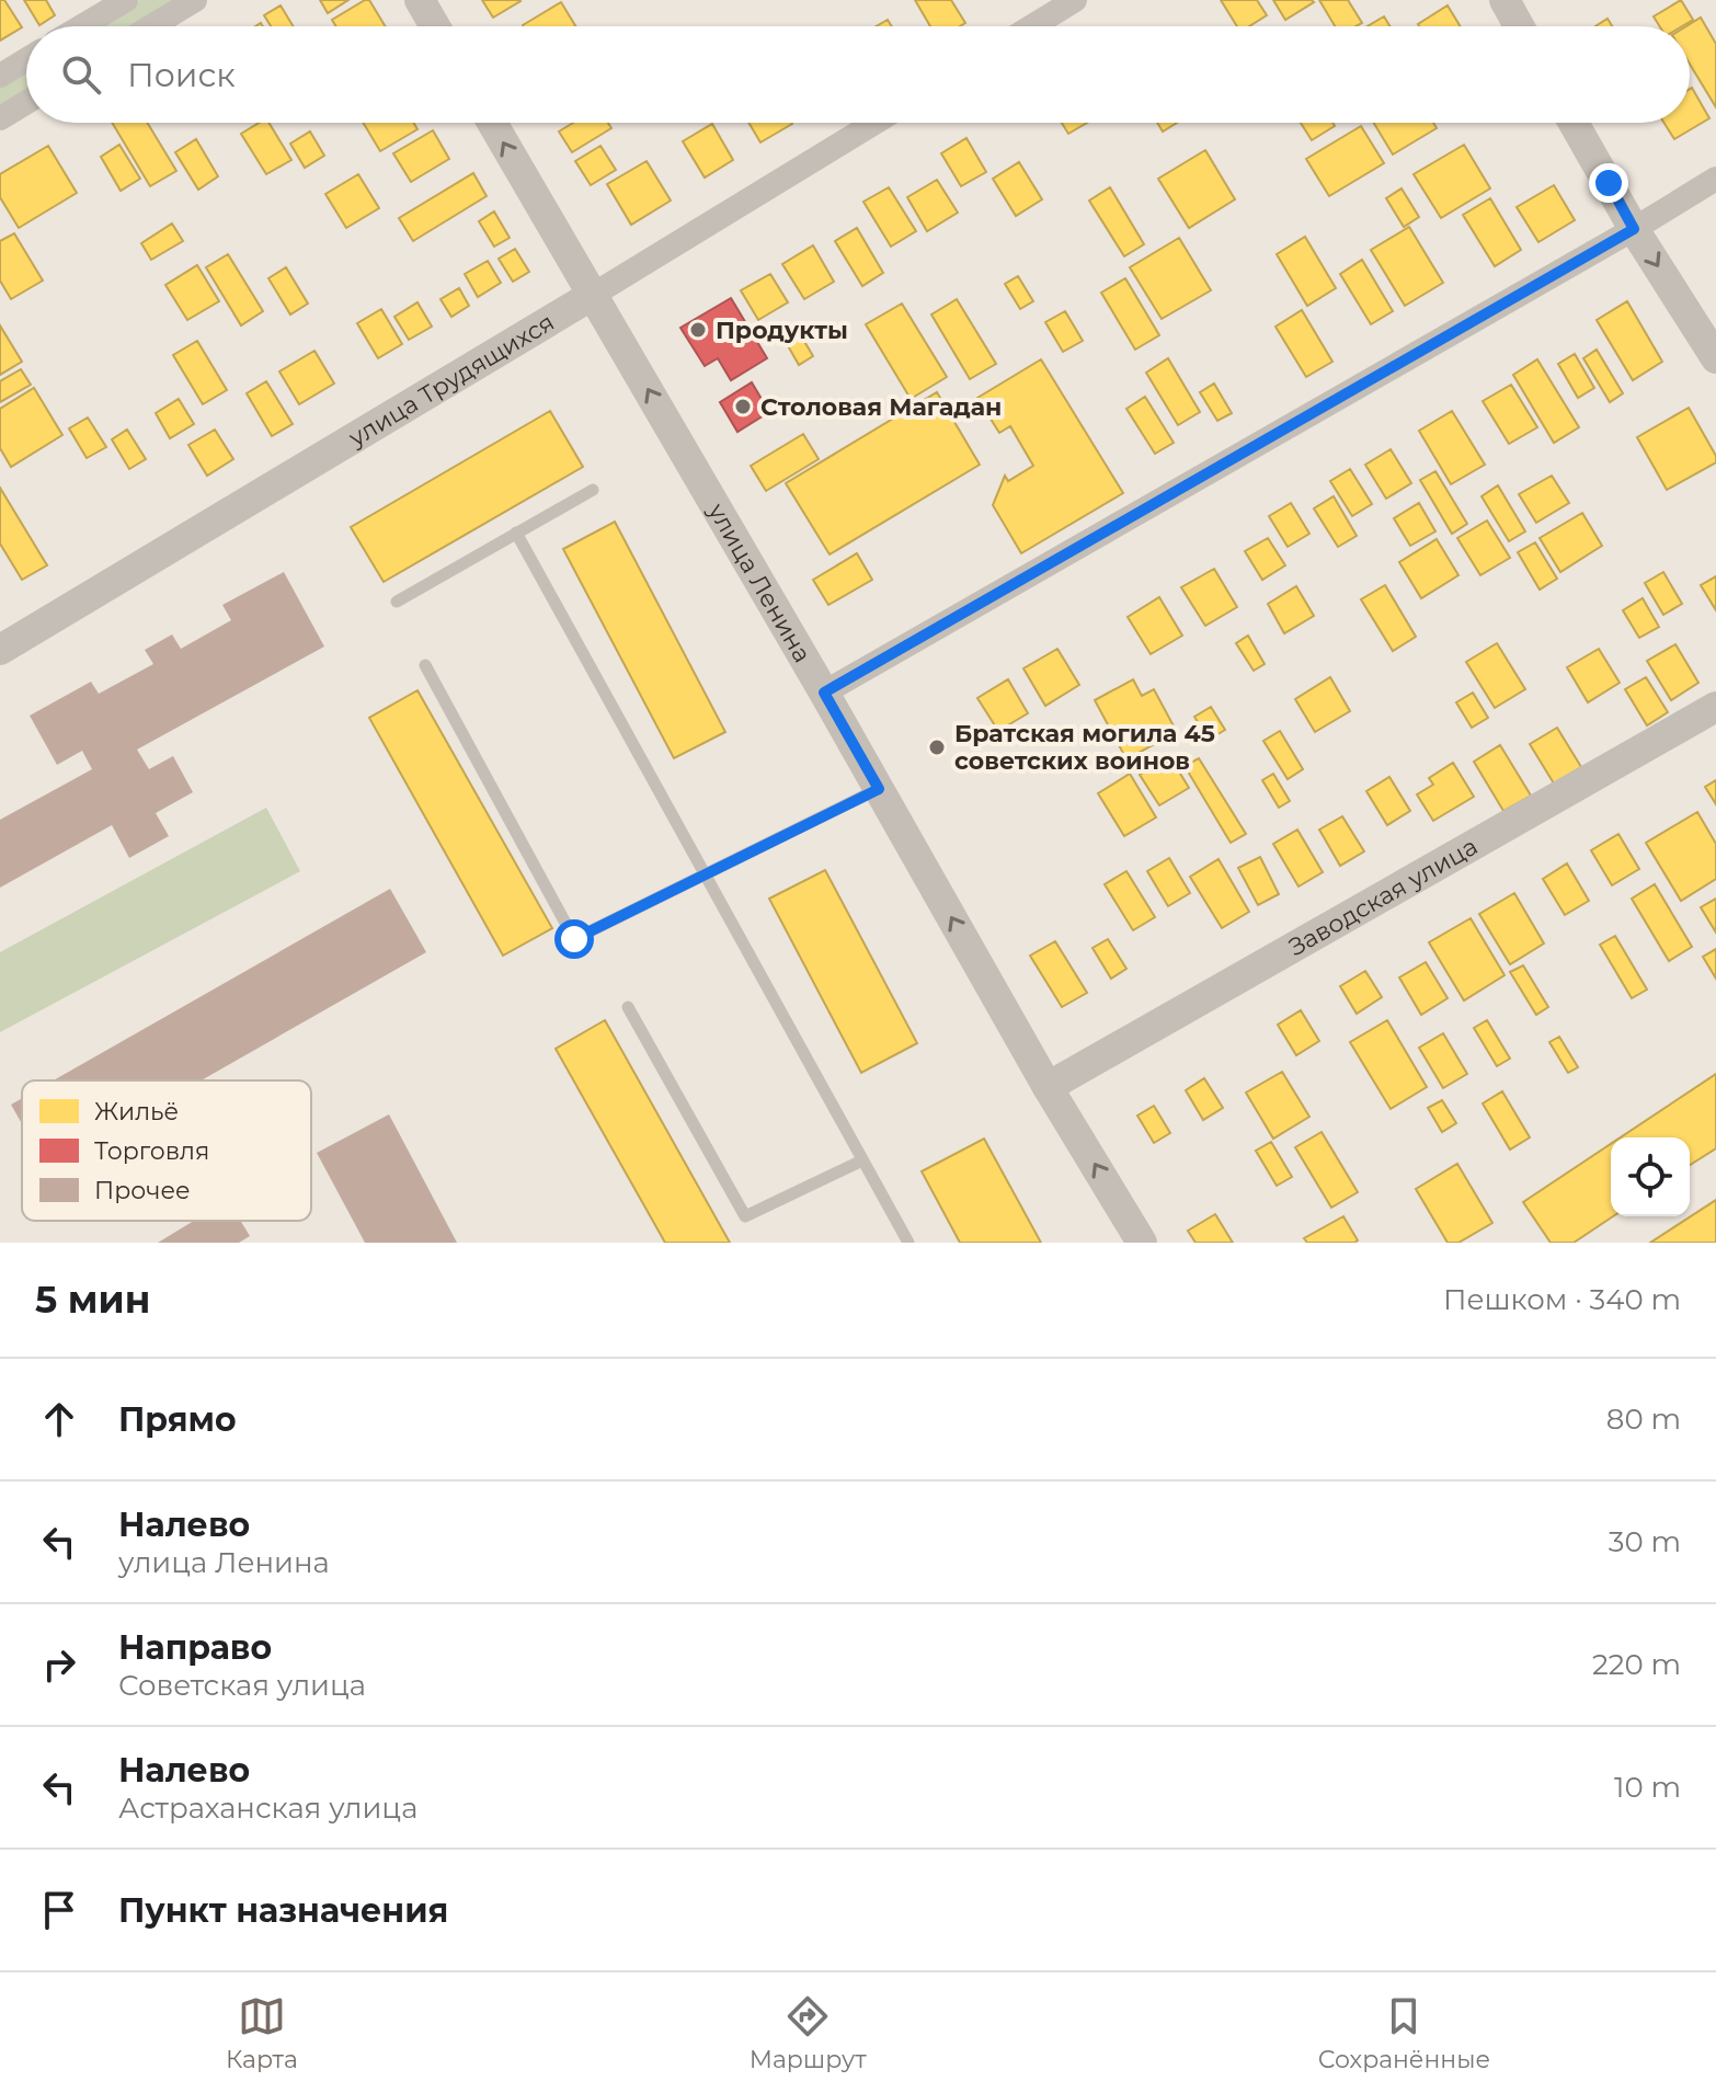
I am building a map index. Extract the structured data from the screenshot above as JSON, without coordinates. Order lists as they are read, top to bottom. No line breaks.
{"streets":{"street":["улица Трудящихся","улица Ленина","Заводская улица"]},"crossings":[["улица Трудящихся","улица Ленина"],["улица Ленина","Заводская улица"]],"one_way":["улица Ленина"],"places":["Продукты","Столовая Магадан","Братская могила 45 советских воинов"],"legend":["Жильё","Торговля","Прочее"],"page":{"search":"Поиск","heading":["5 мин","Пешком · 340 m"],"list":[["Прямо","80 m"],["Налево","улица Ленина","30 m"],["Направо","Советская улица","220 m"],["Налево","Астраханская улица","10 m"],"Пункт назначения"],"nav":["Карта","Маршрут","Сохранённые"]}}
